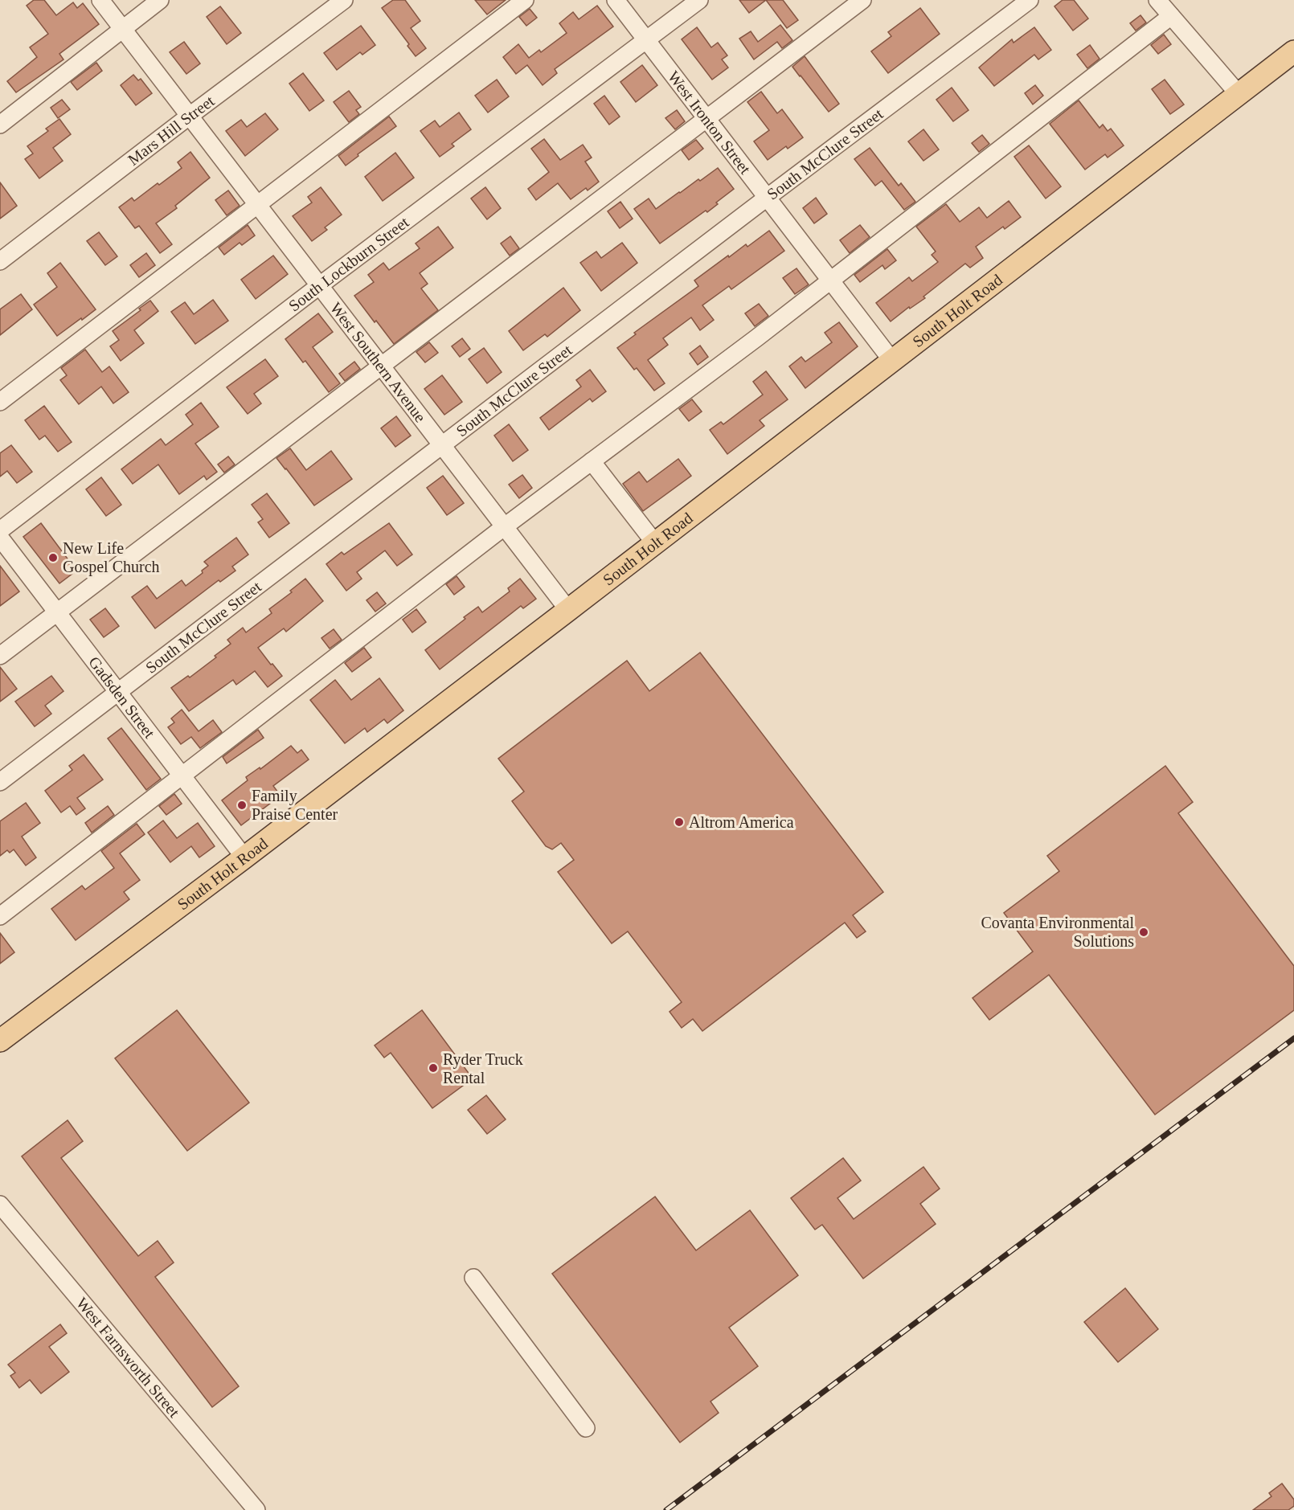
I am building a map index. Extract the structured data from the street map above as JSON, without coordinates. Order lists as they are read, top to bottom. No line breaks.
{"streets":{"main road":["South Holt Road"],"street":["West Ironton Street","Mars Hill Street","South McClure Street","South Lockburn Street","West Southern Avenue","Gadsden Street","West Farnsworth Street"]},"crossings":[["West Ironton Street","South McClure Street"],["West Ironton Street","South Lockburn Street"],["West Ironton Street","South Holt Road"],["Mars Hill Street","West Southern Avenue"],["South McClure Street","West Southern Avenue"],["South McClure Street","Gadsden Street"],["South Lockburn Street","West Southern Avenue"],["South Holt Road","West Southern Avenue"],["South Holt Road","Gadsden Street"]],"places":["New Life Gospel Church","Family Praise Center","Altrom America","Covanta Environmental Solutions","Ryder Truck Rental"]}
